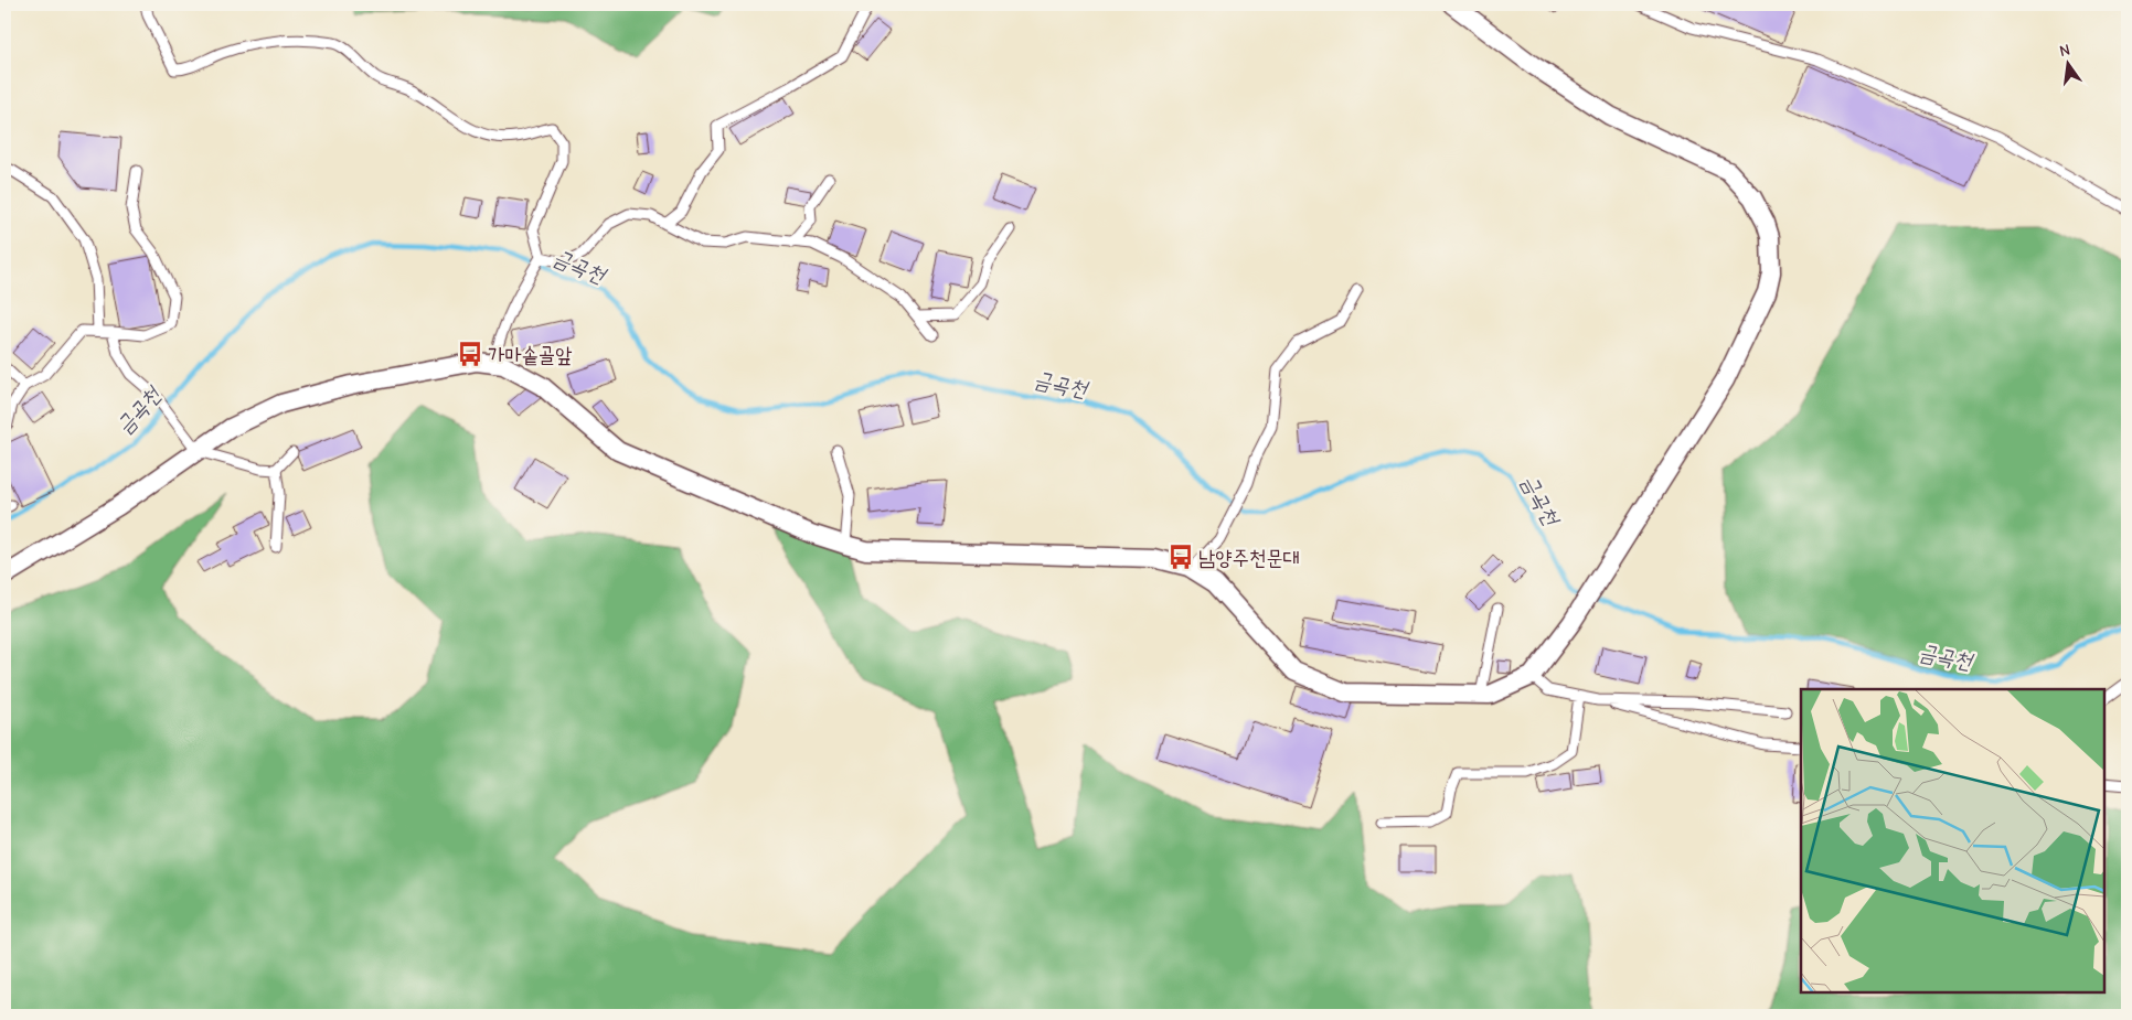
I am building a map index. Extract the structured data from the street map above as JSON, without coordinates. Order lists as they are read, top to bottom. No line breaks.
{"water":["금곡천"],"places":{"bus stop":["가마솥골앞","남양주천문대"]},"north":"top"}
